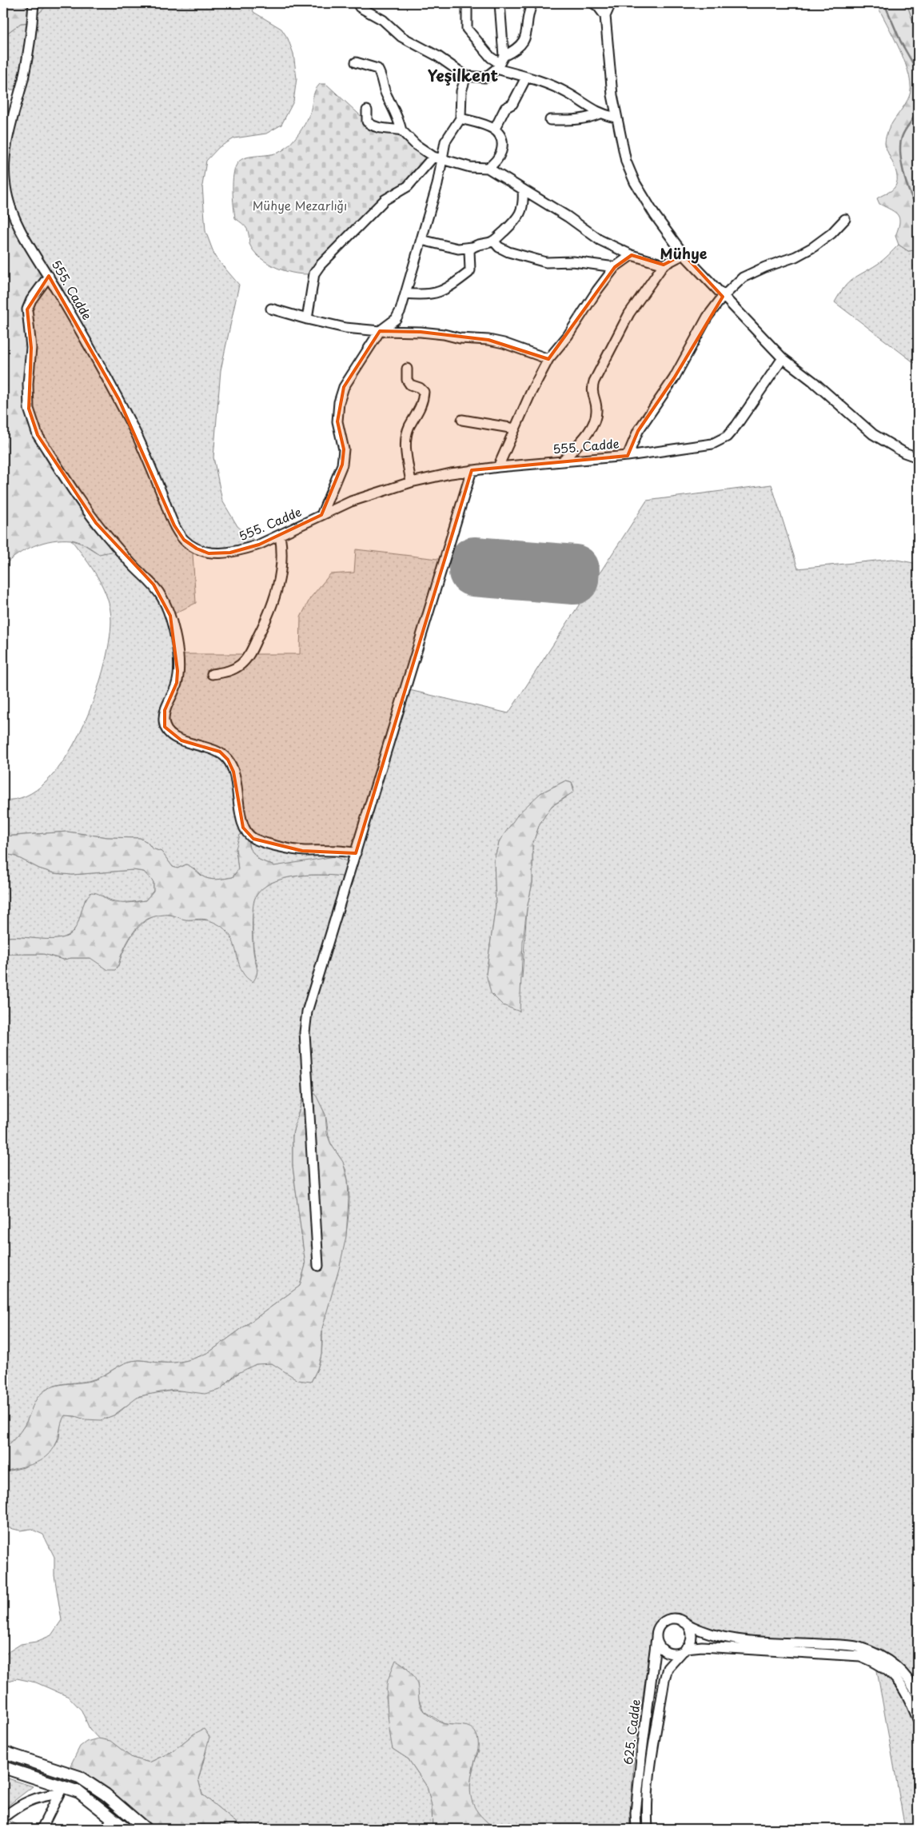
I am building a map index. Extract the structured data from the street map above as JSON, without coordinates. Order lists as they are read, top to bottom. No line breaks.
{"streets":{"street":["555. Cadde","625. Cadde"]},"districts":["Yeşilkent","Mühye"],"parks":["Mühye Mezarlığı"]}
